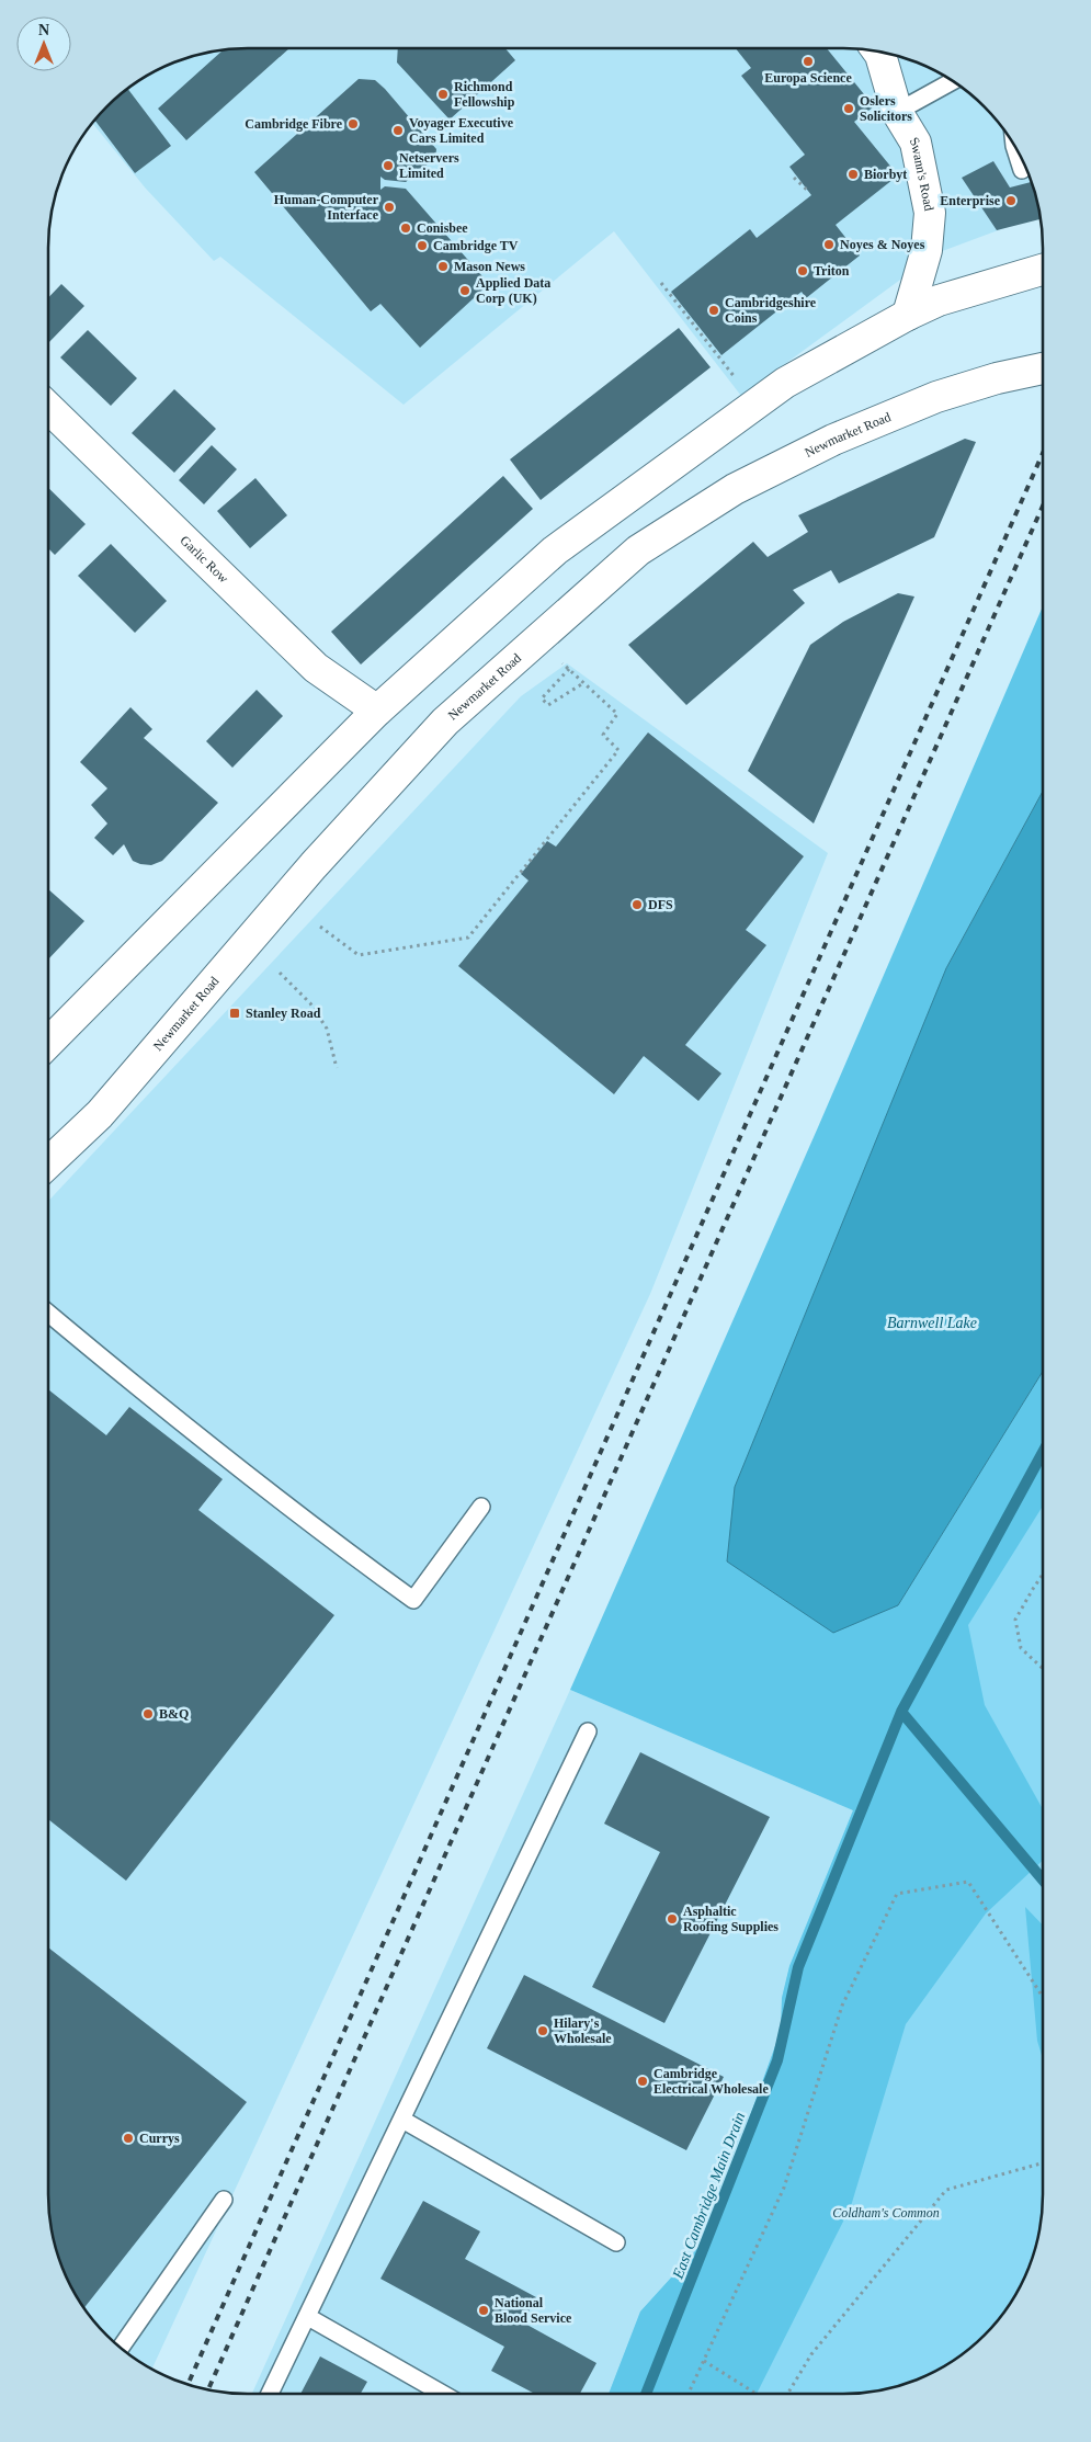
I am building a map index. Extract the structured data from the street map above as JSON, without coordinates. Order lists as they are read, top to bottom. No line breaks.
{"streets":{"main road":["Swann's Road","Newmarket Road","Garlic Row"]},"water":["Barnwell Lake","East Cambridge Main Drain"],"parks":["Coldham's Common"],"places":{"other":["Europa Science","Richmond Fellowship","Oslers Solicitors","Cambridge Fibre","Voyager Executive Cars Limited","Netservers Limited","Biorbyt","Enterprise","Human-Computer Interface","Conisbee","Noyes & Noyes","Cambridge TV","Mason News","Triton","Applied Data Corp (UK)","Cambridgeshire Coins","DFS","B&Q","Asphaltic Roofing Supplies","Hilary's Wholesale","Cambridge Electrical Wholesale","Currys","National Blood Service"],"transit":["Stanley Road"]},"north":"top"}
